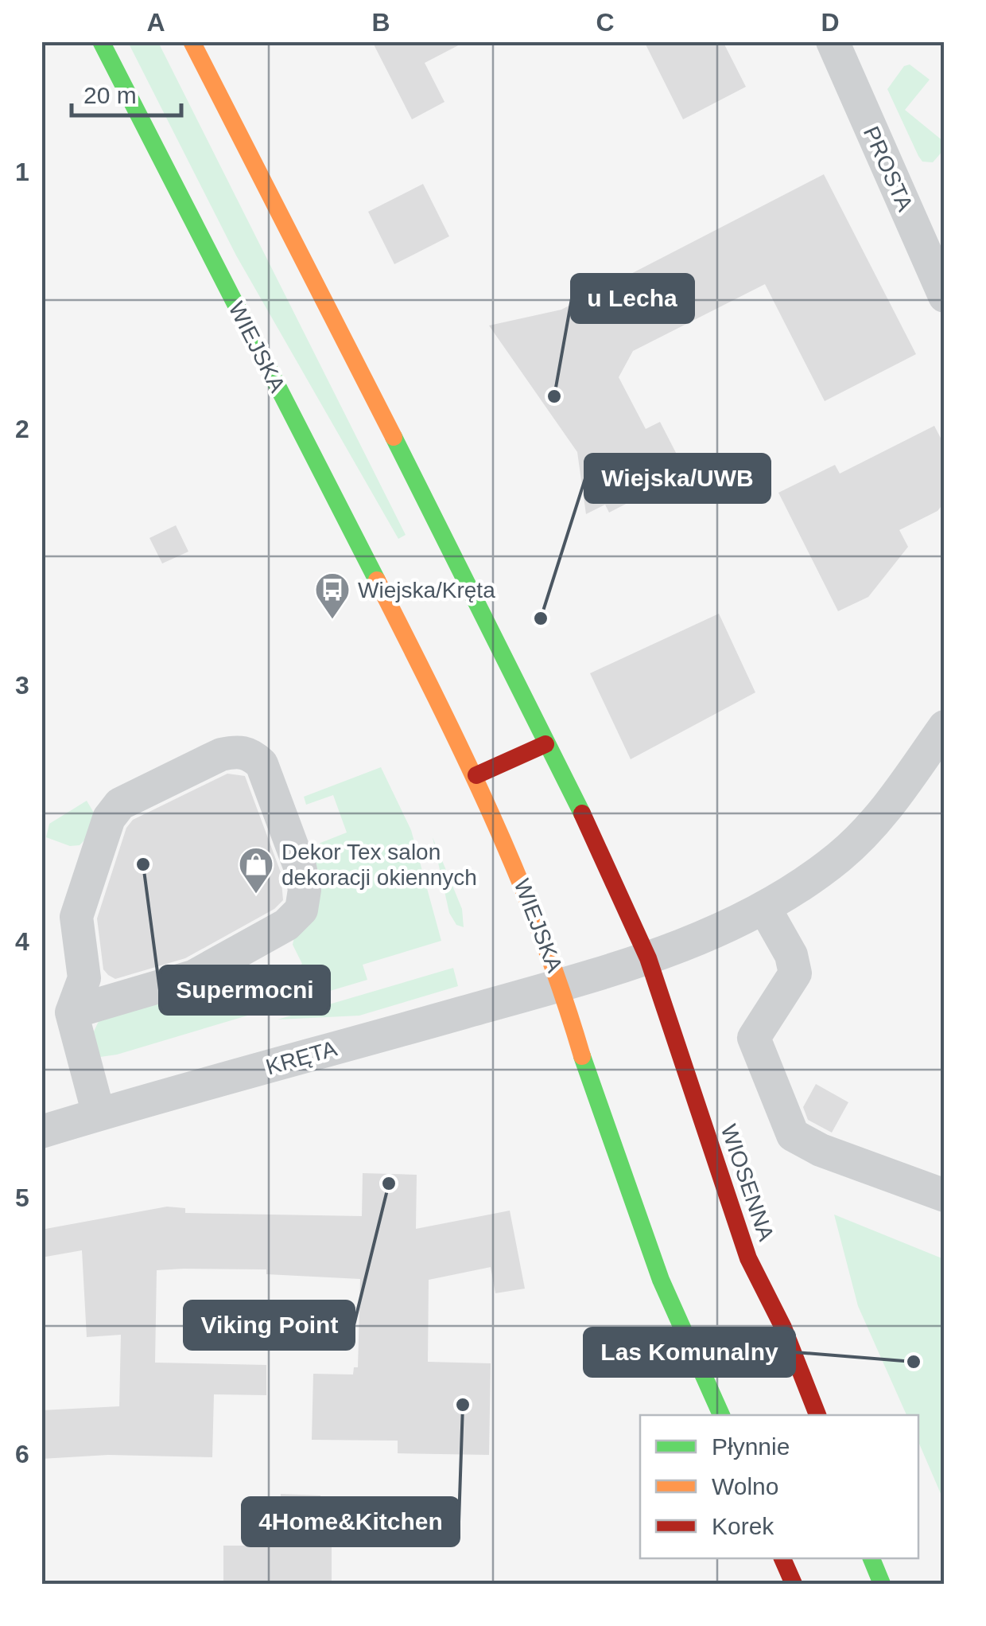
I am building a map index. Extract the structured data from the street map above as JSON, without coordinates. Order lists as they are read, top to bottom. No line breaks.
{"streets":{"main road":["WIEJSKA","WIOSENNA"],"street":["PROSTA","KRĘTA"]},"crossings":[["WIEJSKA","KRĘTA"],["WIEJSKA","WIOSENNA"]],"places":{"other":["u Lecha","Wiejska/UWB","Supermocni","Viking Point","Las Komunalny","4Home&Kitchen"],"bus stop":["Wiejska/Kręta"],"shop":["Dekor Tex salon dekoracji okiennych"]},"legend":["Płynnie","Wolno","Korek"],"scale_bar":"20 m","grid":{"columns":["A","B","C","D"],"rows":["1","2","3","4","5","6"]}}
